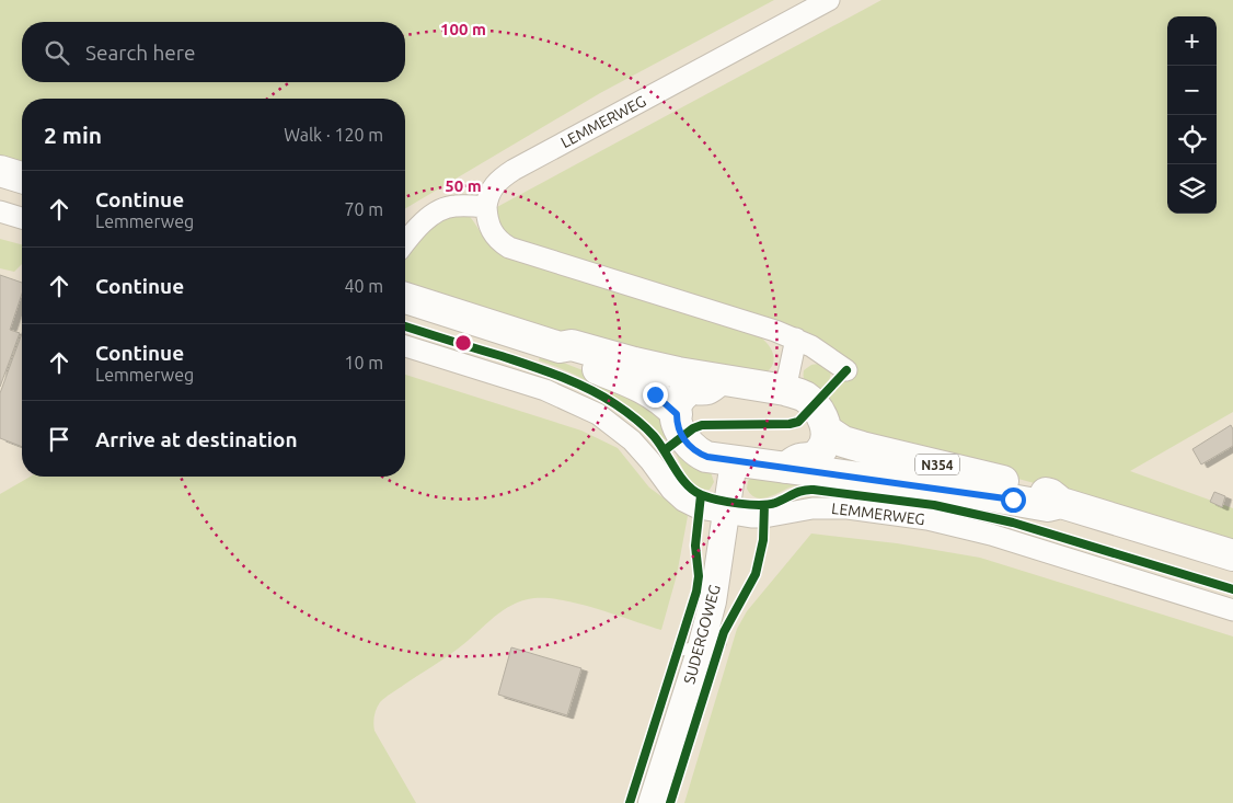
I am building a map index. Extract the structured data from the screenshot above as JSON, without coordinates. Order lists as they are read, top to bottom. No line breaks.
{"streets":{"main road":["LEMMERWEG","N354"],"street":["SUDERGOWEG"]},"crossings":[["LEMMERWEG","N354"],["LEMMERWEG","SUDERGOWEG"],["N354","SUDERGOWEG"]],"page":{"map_buttons":["+","−"],"search":"Search here","heading":["2 min","Walk · 120 m"],"list":[["Continue","Lemmerweg","70 m"],["Continue","40 m"],["Continue","Lemmerweg","10 m"],"Arrive at destination"]},"rings":["100 m","50 m"]}
